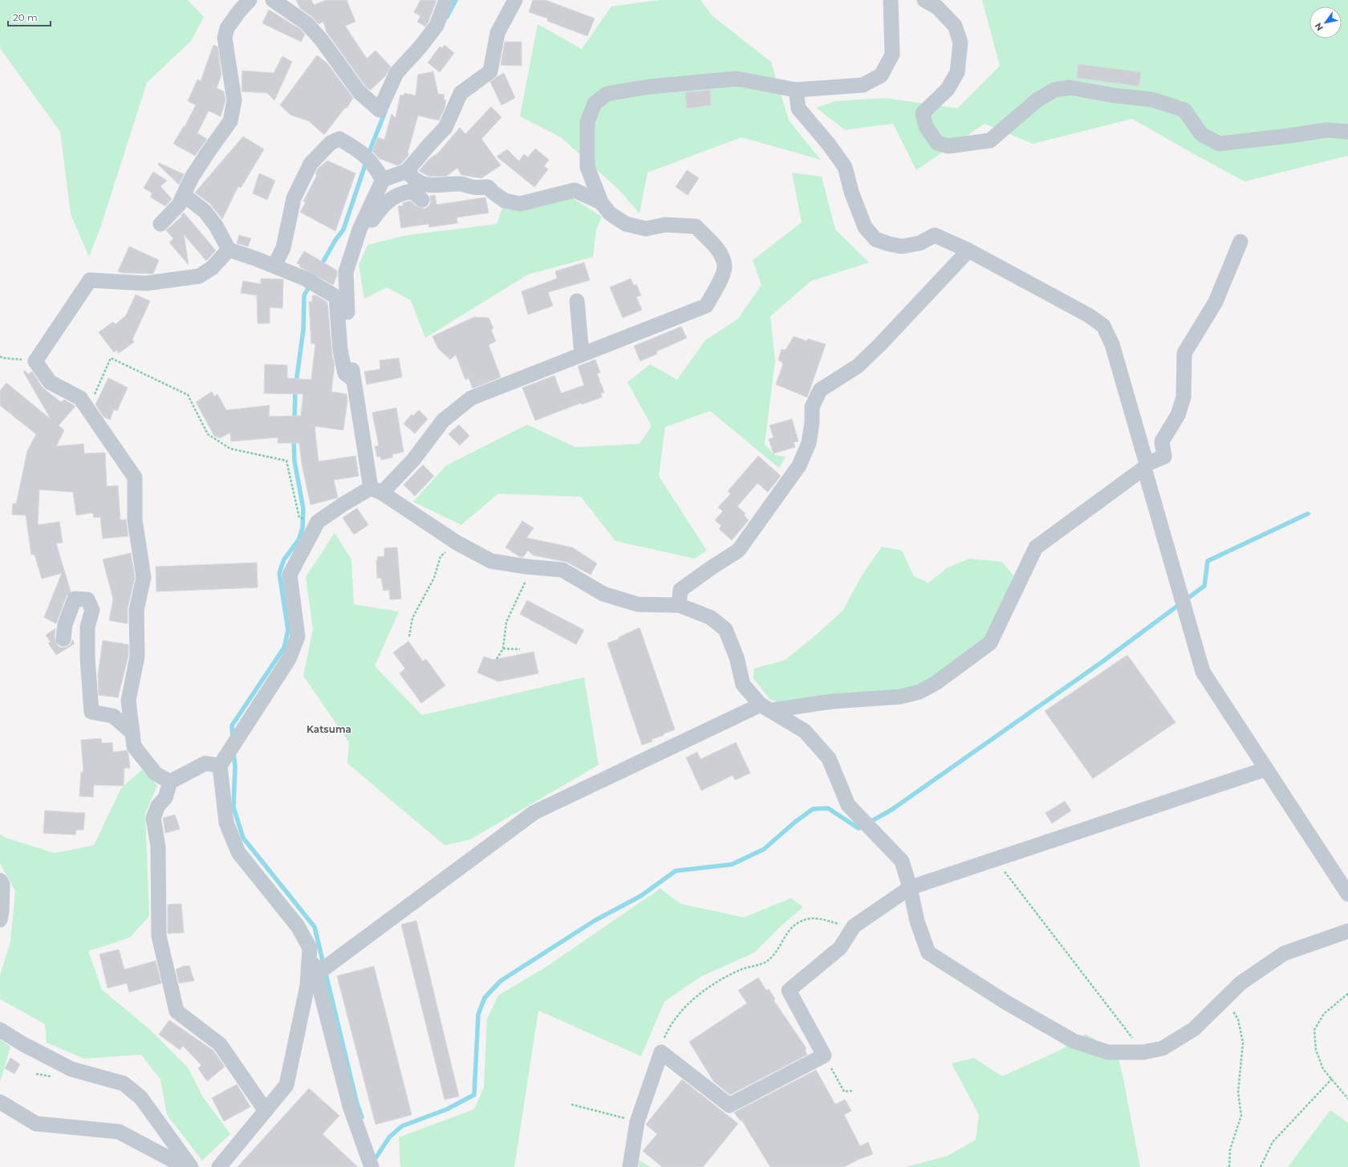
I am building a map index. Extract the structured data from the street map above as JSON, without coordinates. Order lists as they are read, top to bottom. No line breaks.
{"districts":["Katsuma"],"scale_bar":"20 m","north":"bottom left"}
